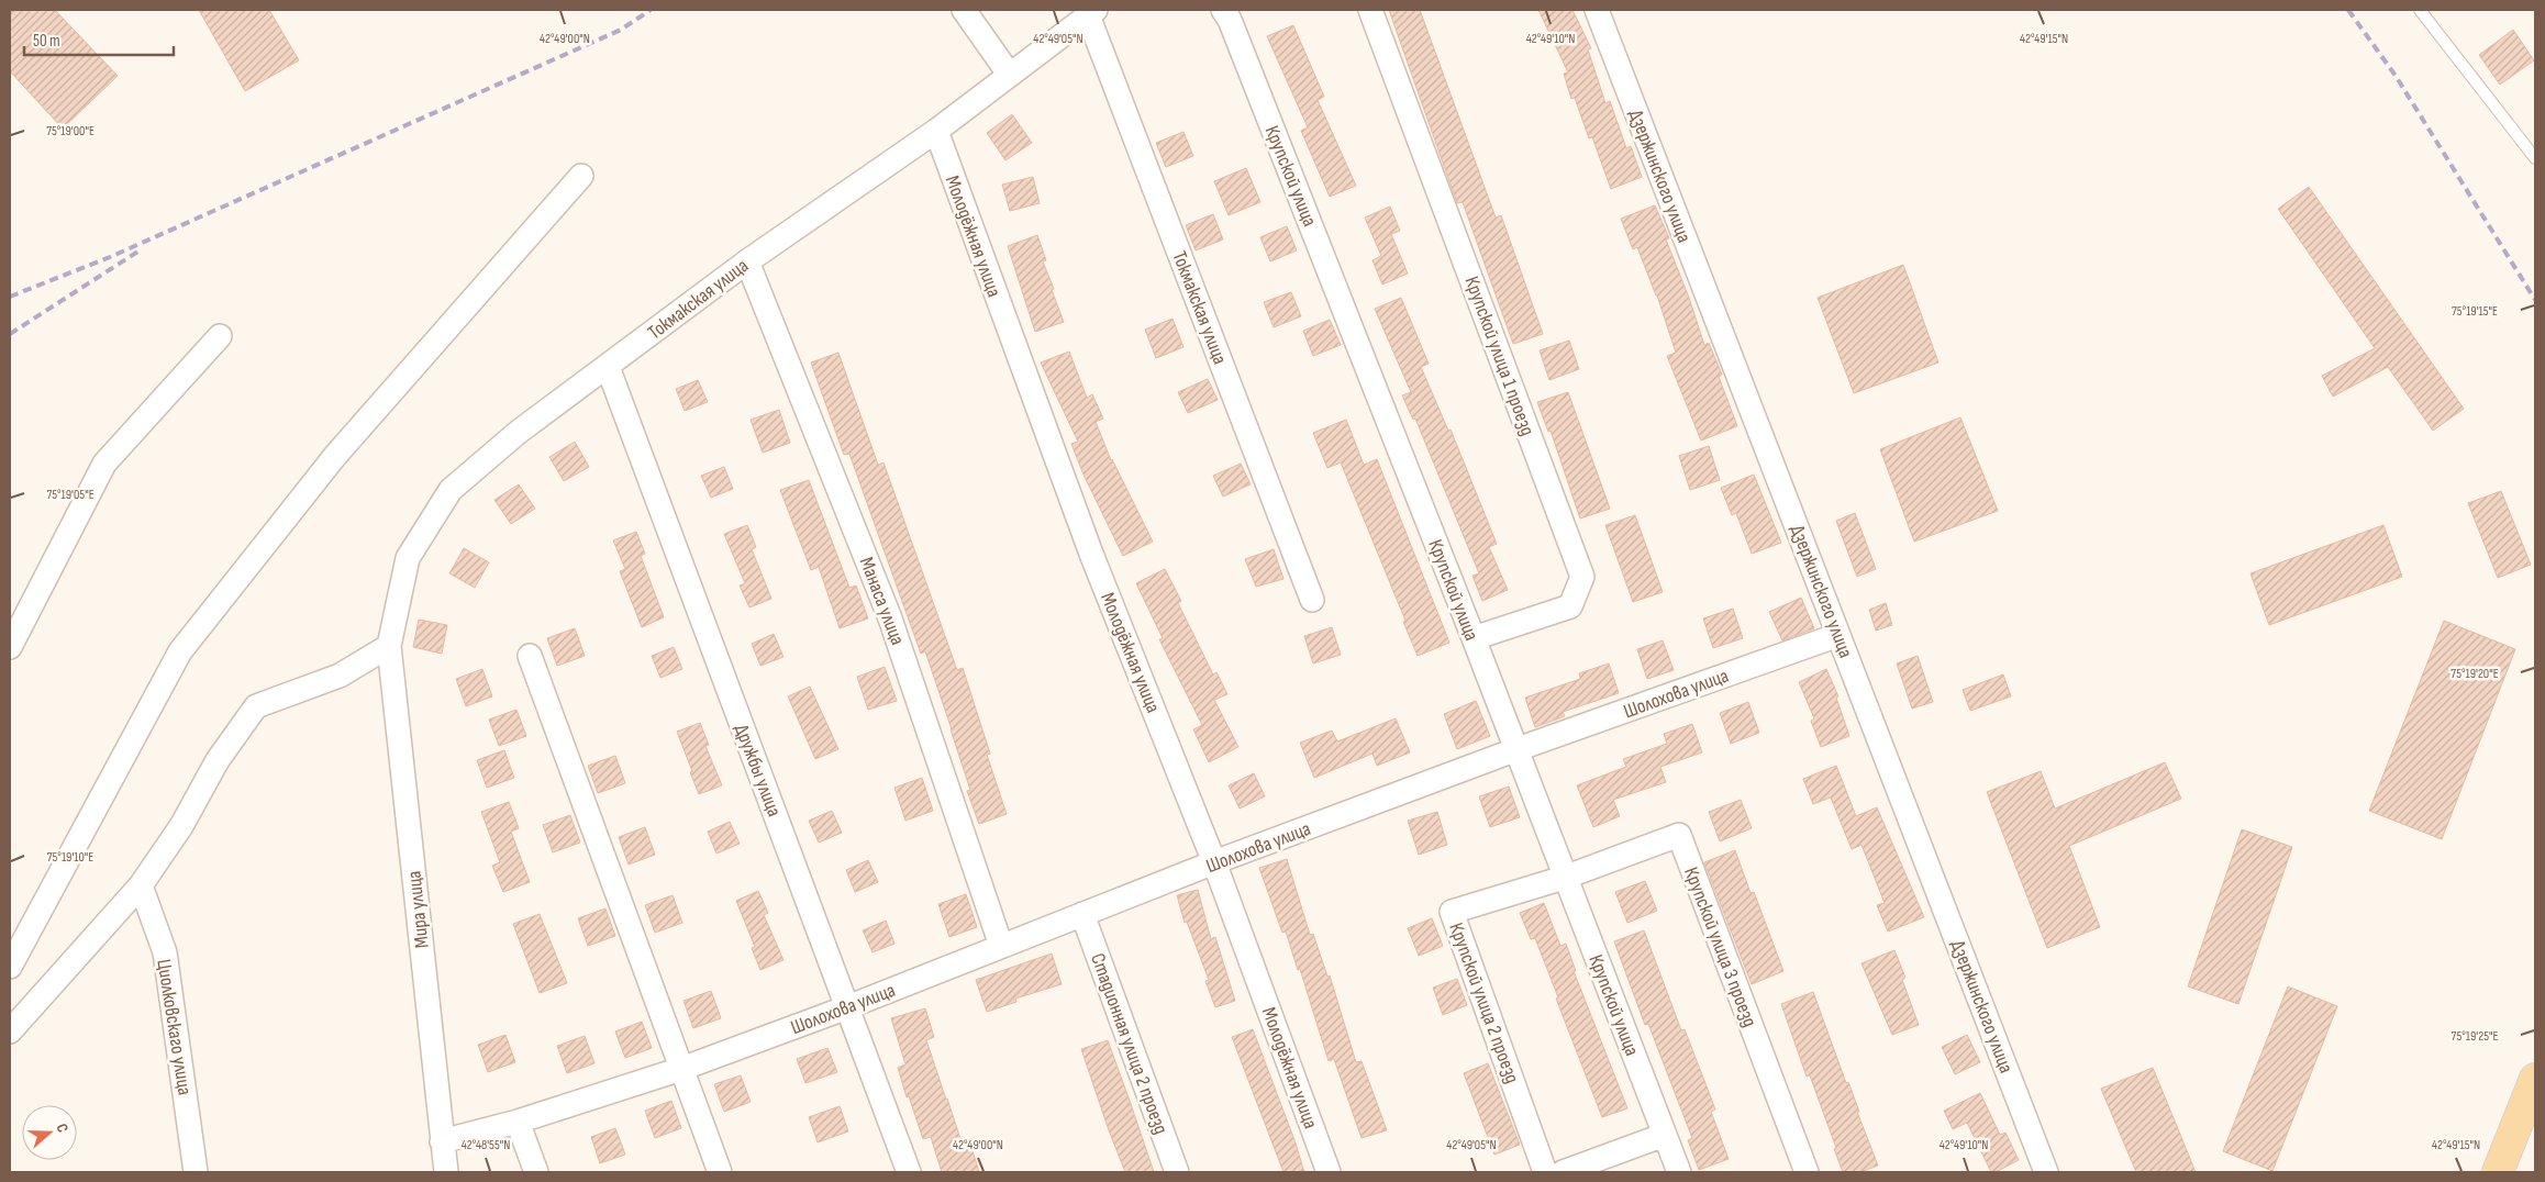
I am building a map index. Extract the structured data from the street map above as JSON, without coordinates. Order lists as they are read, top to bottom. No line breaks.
{"streets":{"street":["Крупской улица","Дзержинского улица","Молодёжная улица","Токмакская улица","Крупской улица 1 проезд","Манаса улица","Шолохова улица","Дружбы улица","Мира улица","Крупской улица 3 проезд","Крупской улица 2 проезд","Циолковскаго улица","Стадионная улица 2 проезд"]},"crossings":[["Крупской улица","Крупской улица 1 проезд"],["Крупской улица","Шолохова улица"],["Крупской улица","Крупской улица 3 проезд"],["Крупской улица","Крупской улица 2 проезд"],["Дзержинского улица","Шолохова улица"],["Молодёжная улица","Токмакская улица"],["Молодёжная улица","Шолохова улица"],["Токмакская улица","Манаса улица"],["Токмакская улица","Дружбы улица"],["Токмакская улица","Мира улица"],["Манаса улица","Шолохова улица"],["Шолохова улица","Дружбы улица"],["Шолохова улица","Мира улица"],["Шолохова улица","Стадионная улица 2 проезд"],["Крупской улица 3 проезд","Крупской улица 2 проезд"]],"scale_bar":"50 m","north":"right","coordinates":["42°49'00\"N","42°49'05\"N","42°49'10\"N","42°49'15\"N","75°19'00\"E","75°19'15\"E","75°19'05\"E","75°19'20\"E","75°19'10\"E","75°19'25\"E","42°48'55\"N"]}
